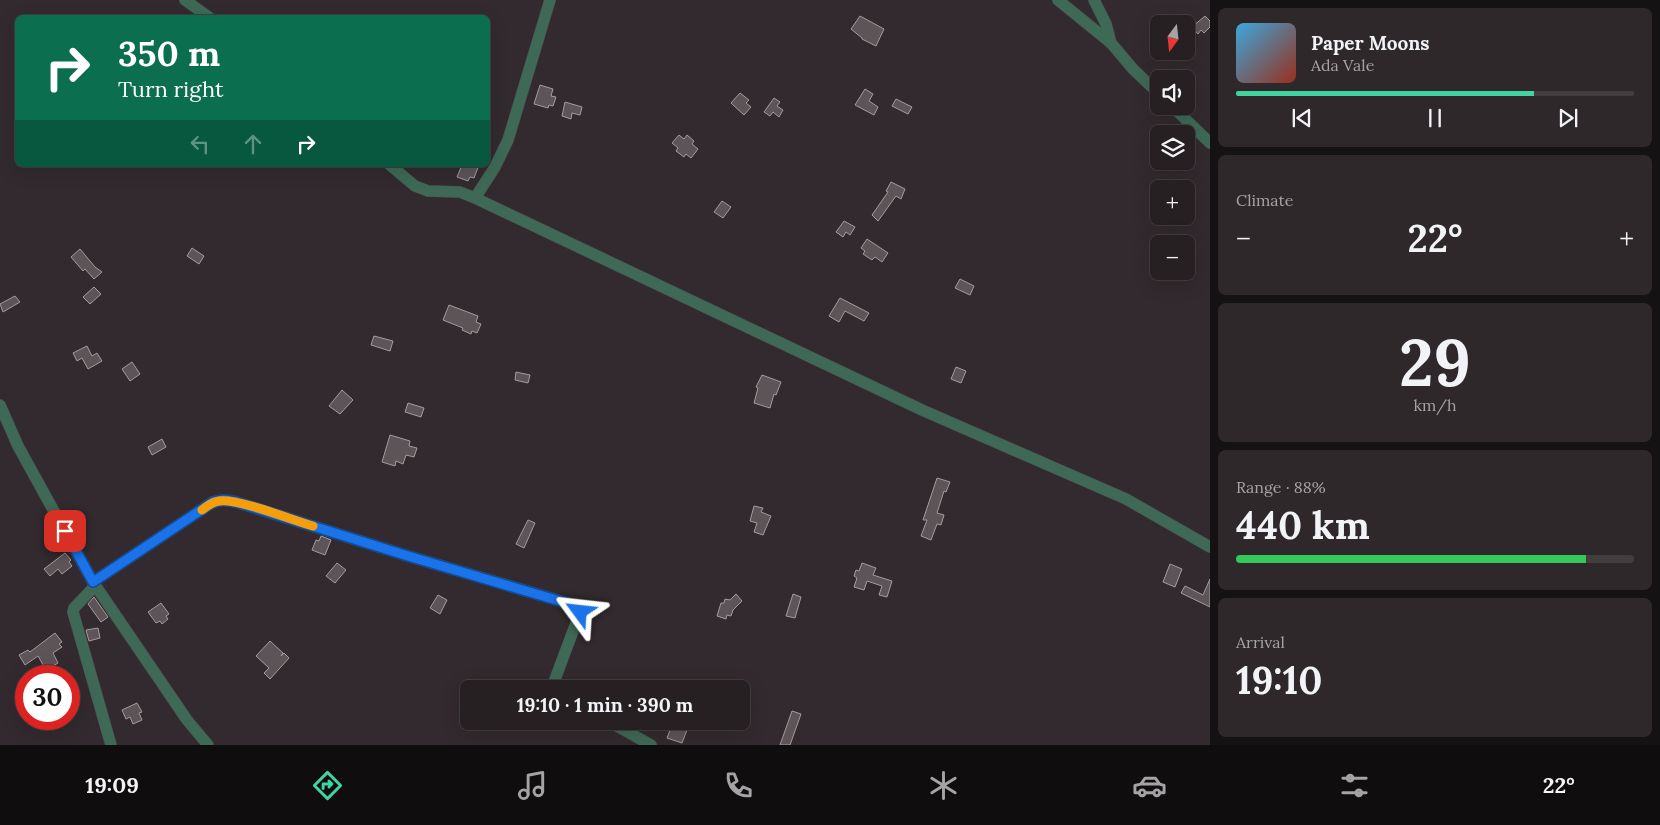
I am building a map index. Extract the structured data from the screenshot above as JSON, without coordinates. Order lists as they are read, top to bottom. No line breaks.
{"north":"bottom","page":{"map_buttons":["+","−"],"turn":["350 m","Turn right"],"song":["Paper Moons","Ada Vale"],"tile":["Climate",["29","km/h"],["Range · 88%","440 km"],["Arrival","19:10"]],"heat":["−","22°","+"],"limit":"30","trip":"19:10 · 1 min · 390 m","tabs":["19:09","22°"]}}
